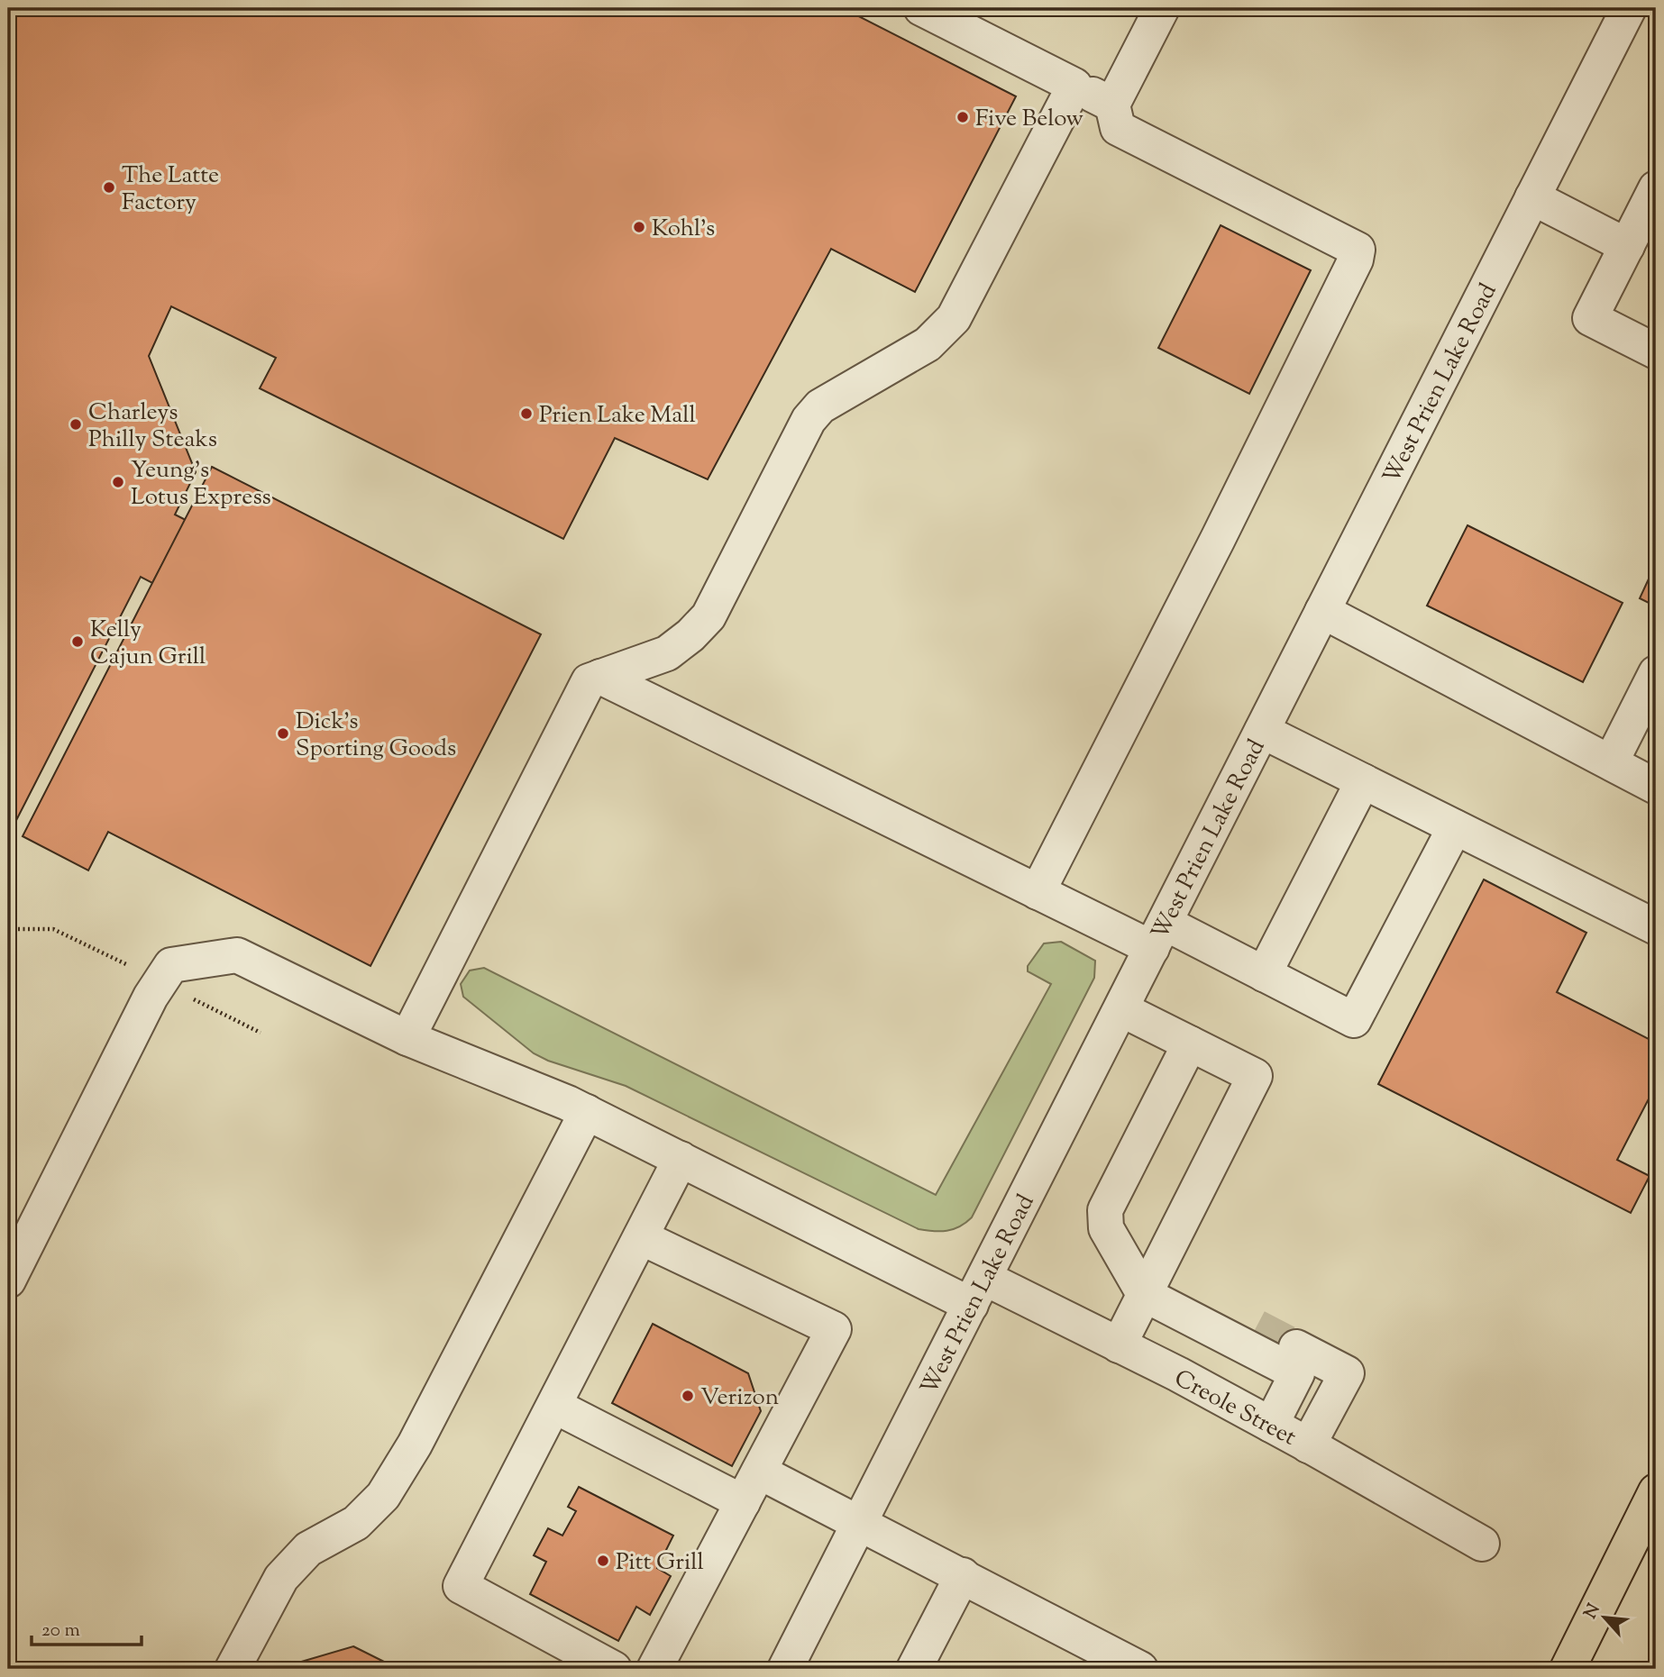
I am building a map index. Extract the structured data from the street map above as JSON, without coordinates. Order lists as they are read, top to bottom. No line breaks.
{"streets":{"street":["West Prien Lake Road","Creole Street"]},"crossings":[["West Prien Lake Road","Creole Street"]],"places":["Five Below","The Latte Factory","Kohl's","Prien Lake Mall","Charleys Philly Steaks","Yeung's Lotus Express","Kelly Cajun Grill","Dick's Sporting Goods","Verizon","Pitt Grill"],"scale_bar":"20 m","north":"top left"}
